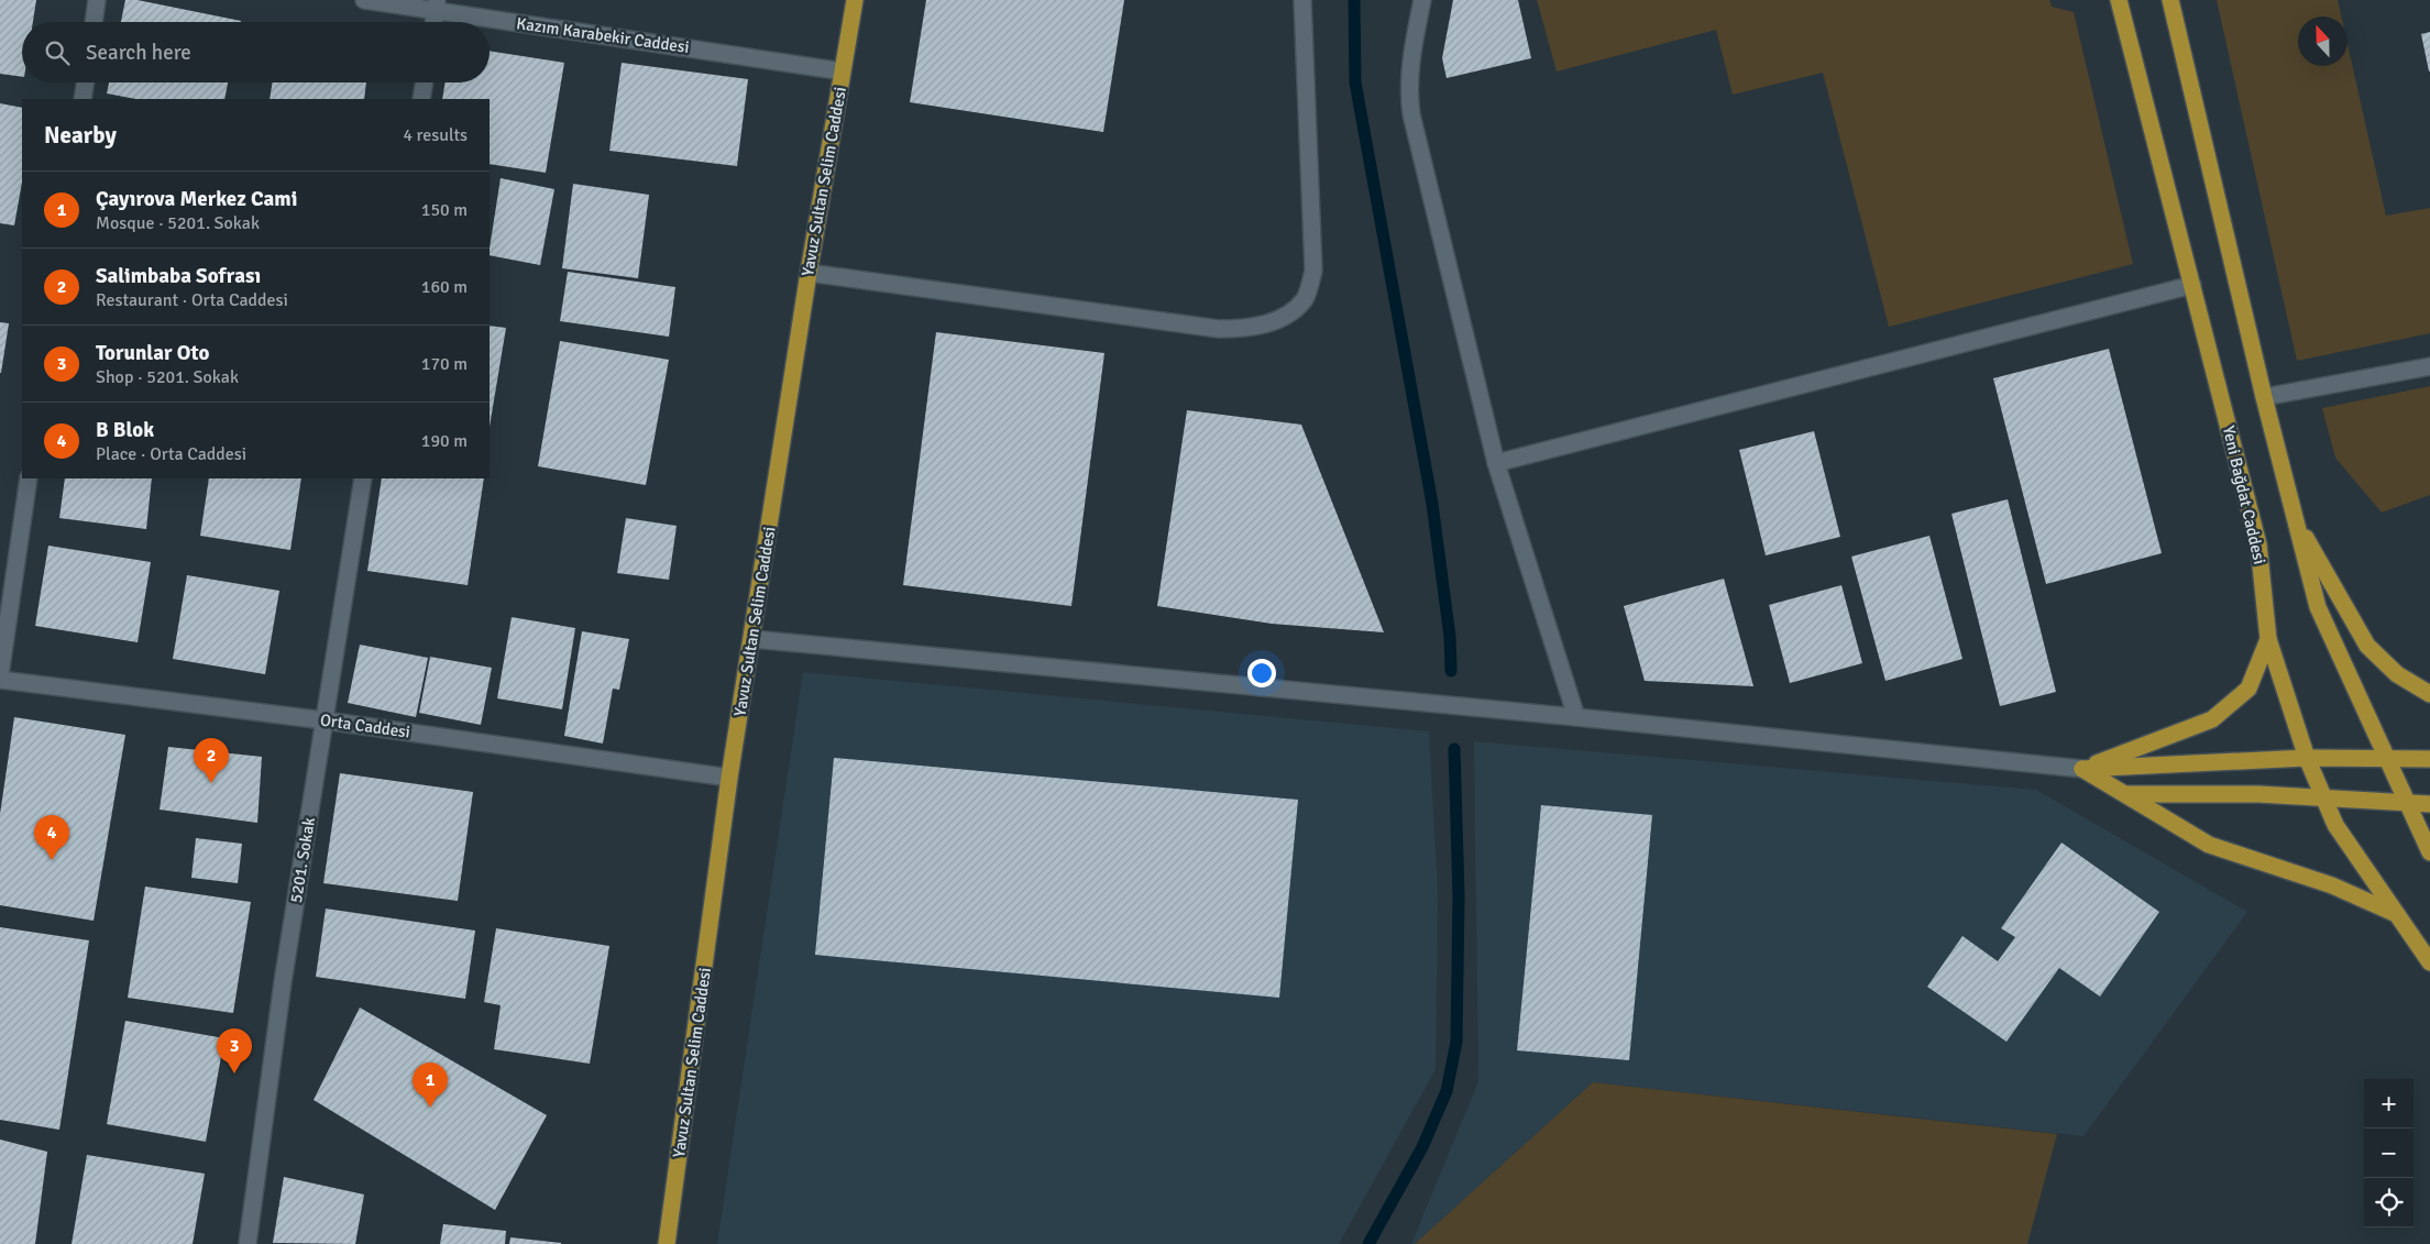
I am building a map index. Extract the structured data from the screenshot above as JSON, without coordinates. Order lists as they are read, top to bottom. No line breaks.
{"streets":{"main road":["Yavuz Sultan Selim Caddesi","Yeni Bağdat Caddesi"],"street":["Kazım Karabekir Caddesi","Orta Caddesi","5201. Sokak"]},"crossings":[["Kazım Karabekir Caddesi","Yavuz Sultan Selim Caddesi"],["Yavuz Sultan Selim Caddesi","Orta Caddesi"],["Orta Caddesi","5201. Sokak"]],"north":"top","page":{"search":"Search here","heading":["Nearby","4 results"],"list":[{"mark":"1","name":"Çayırova Merkez Cami","note":"Mosque · 5201. Sokak","value":"150 m"},{"mark":"2","name":"Salimbaba Sofrası","note":"Restaurant · Orta Caddesi","value":"160 m"},{"mark":"3","name":"Torunlar Oto","note":"Shop · 5201. Sokak","value":"170 m"},{"mark":"4","name":"B Blok","note":"Place · Orta Caddesi","value":"190 m"}],"pins":["2","4","3","1"],"map_buttons":["+","−"]}}
